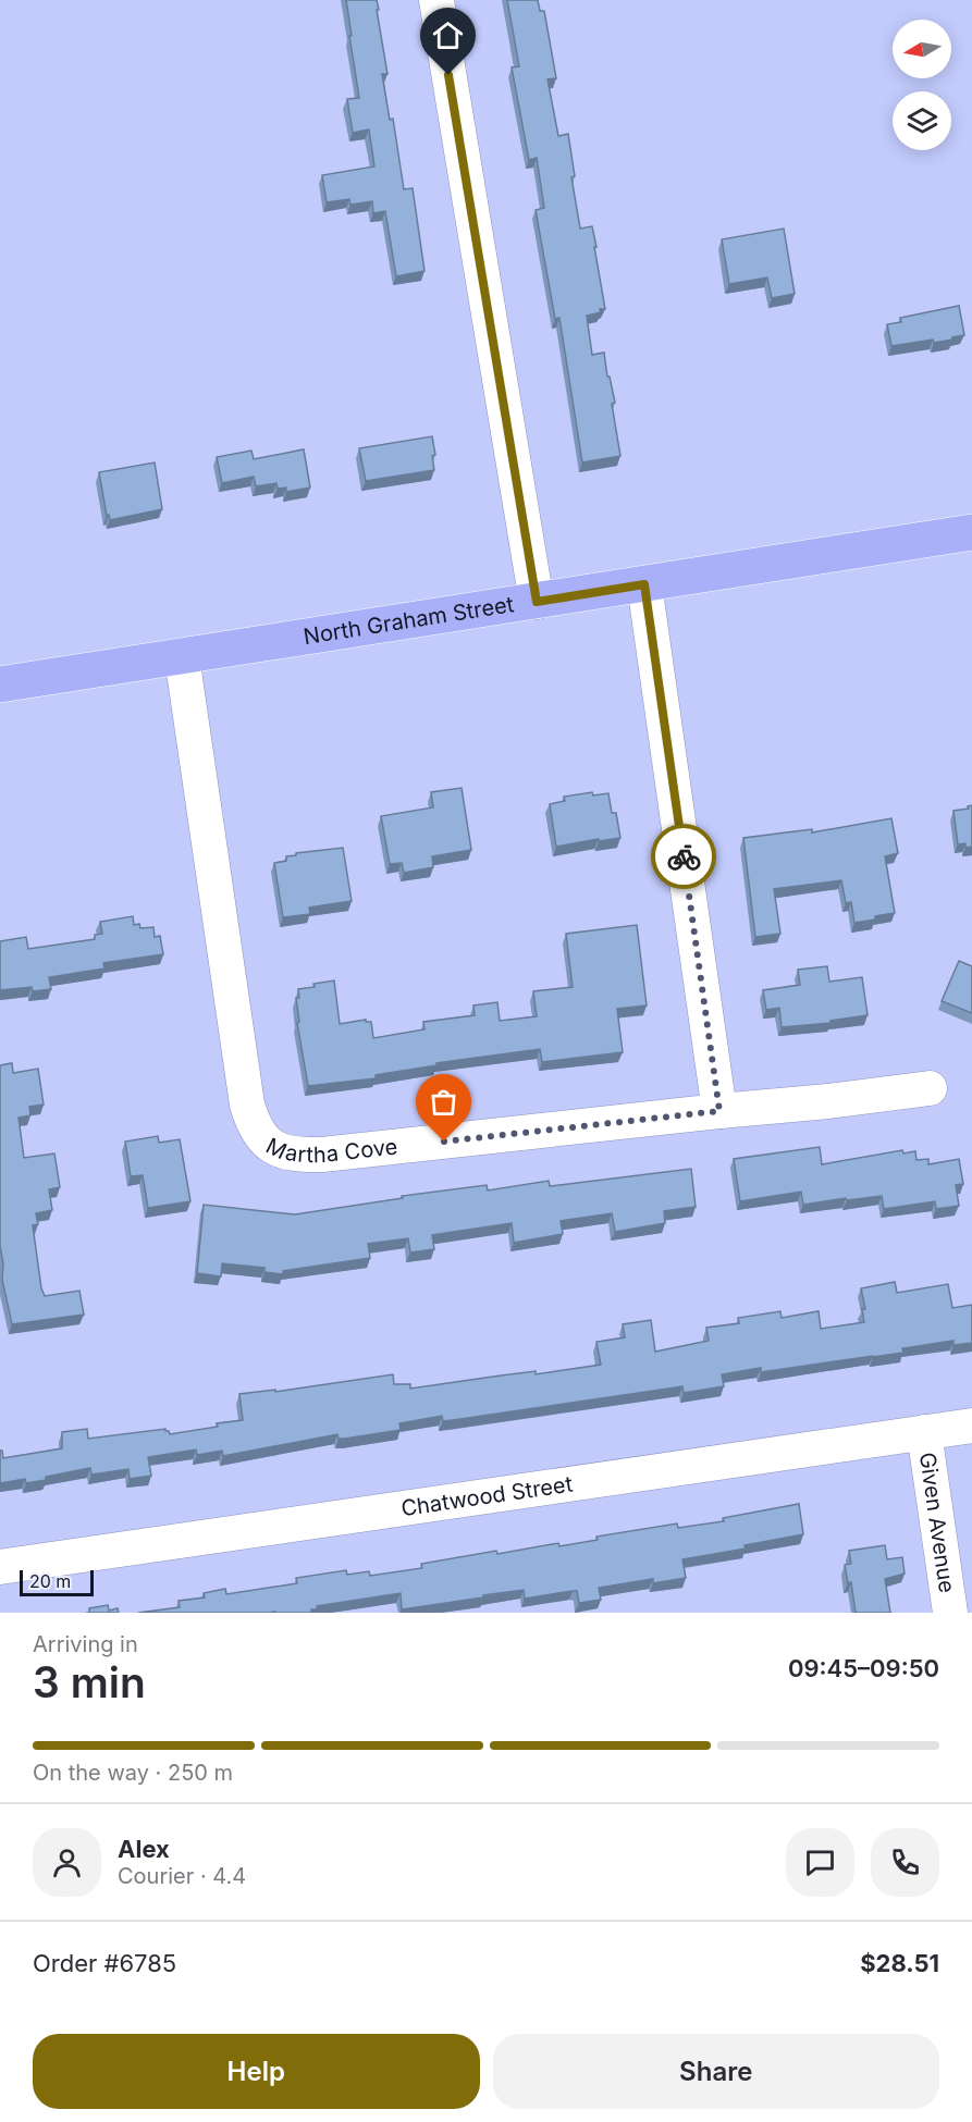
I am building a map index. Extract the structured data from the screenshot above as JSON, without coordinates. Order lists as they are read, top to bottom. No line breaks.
{"streets":{"main road":["North Graham Street"],"street":["Martha Cove","Chatwood Street","Given Avenue"]},"crossings":[["North Graham Street","Martha Cove"],["Chatwood Street","Given Avenue"]],"scale_bar":"20 m","north":"left","page":{"scale":"20 m","heading":["3 min","Arriving in","09:45–09:50"],"panel":["Alex","Courier · 4.4","Order #6785","$28.51"],"bar":"On the way · 250 m","buttons":["Help","Share"]}}
